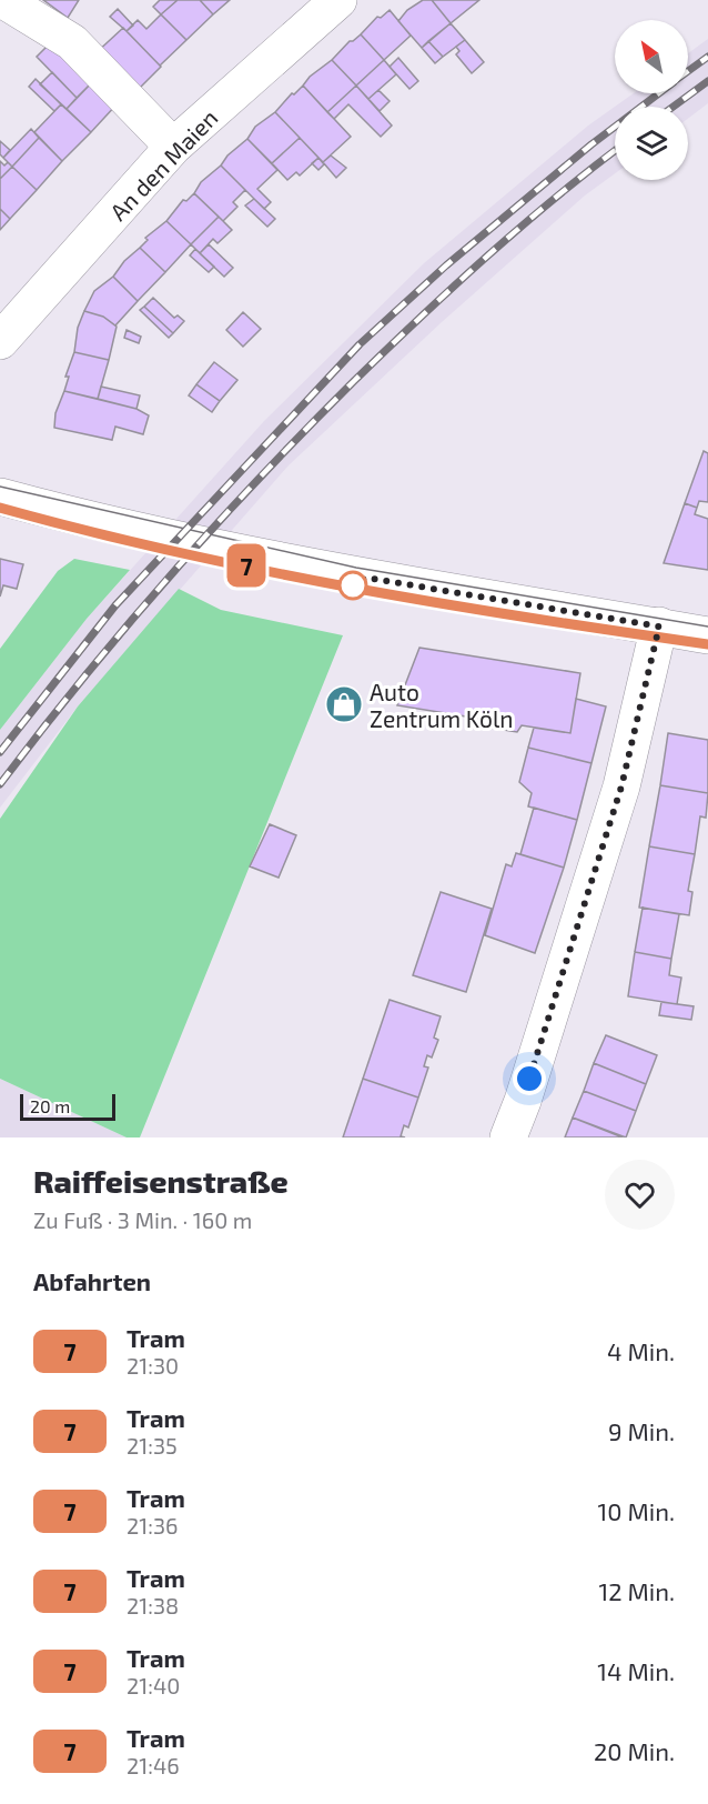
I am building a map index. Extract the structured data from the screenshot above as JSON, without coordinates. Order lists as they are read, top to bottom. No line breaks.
{"streets":{"street":["An den Maien"]},"places":{"shop":["Auto Zentrum Köln"]},"lines":["tram line 7"],"scale_bar":"20 m","north":"top left","page":{"on_map":"7","scale":"20 m","heading":[["Raiffeisenstraße","Zu Fuß · 3 Min. · 160 m"],"Abfahrten"],"list":[{"mark":"7","name":"Tram","note":"21:30","value":"4 Min."},{"mark":"7","name":"Tram","note":"21:35","value":"9 Min."},{"mark":"7","name":"Tram","note":"21:36","value":"10 Min."},{"mark":"7","name":"Tram","note":"21:38","value":"12 Min."},{"mark":"7","name":"Tram","note":"21:40","value":"14 Min."},{"mark":"7","name":"Tram","note":"21:46","value":"20 Min."}]}}
